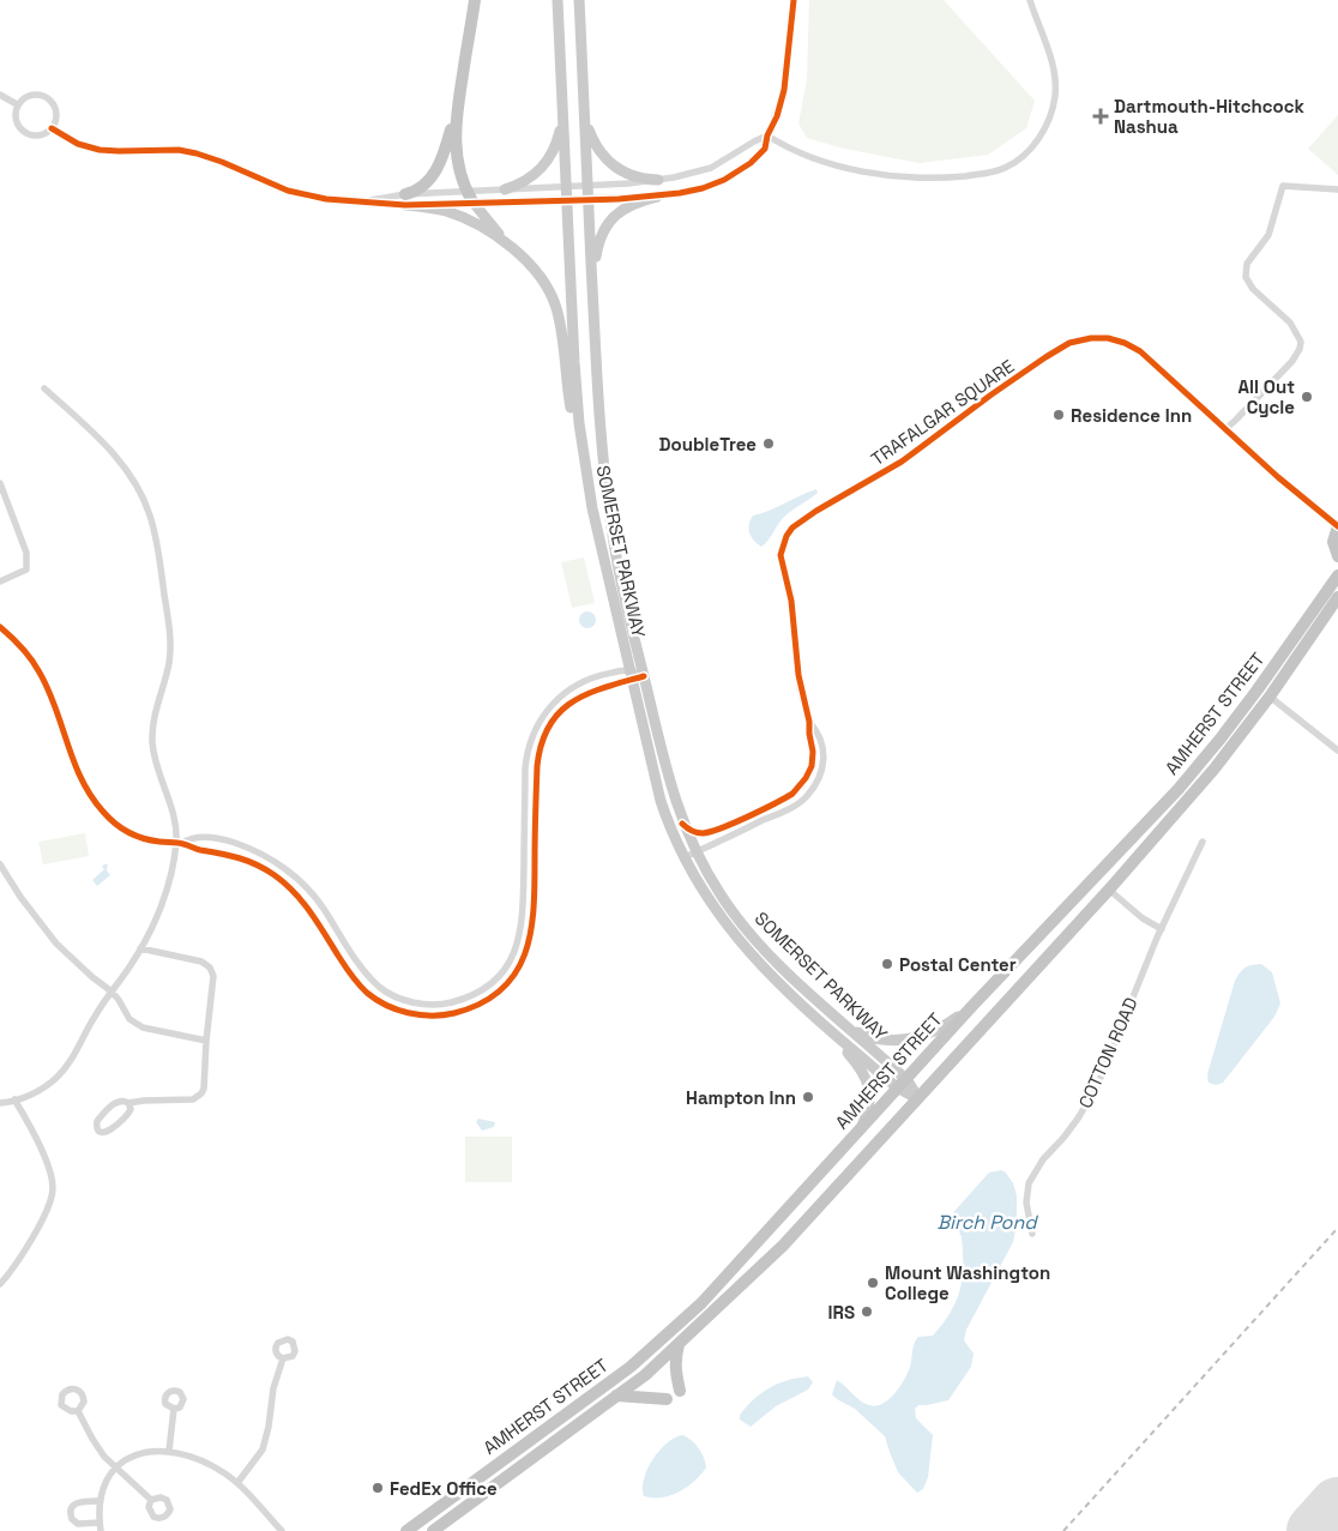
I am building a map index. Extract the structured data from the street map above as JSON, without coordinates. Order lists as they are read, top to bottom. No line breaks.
{"streets":{"highway":["AMHERST STREET"],"main road":["SOMERSET PARKWAY"],"street":["TRAFALGAR SQUARE","COTTON ROAD"]},"crossings":[["TRAFALGAR SQUARE","SOMERSET PARKWAY"],["SOMERSET PARKWAY","AMHERST STREET"]],"water":["Birch Pond"],"places":{"health":["Dartmouth-Hitchcock Nashua"],"other":["All Out Cycle","Residence Inn","DoubleTree","Postal Center","Hampton Inn","Mount Washington College","IRS","FedEx Office"]}}
